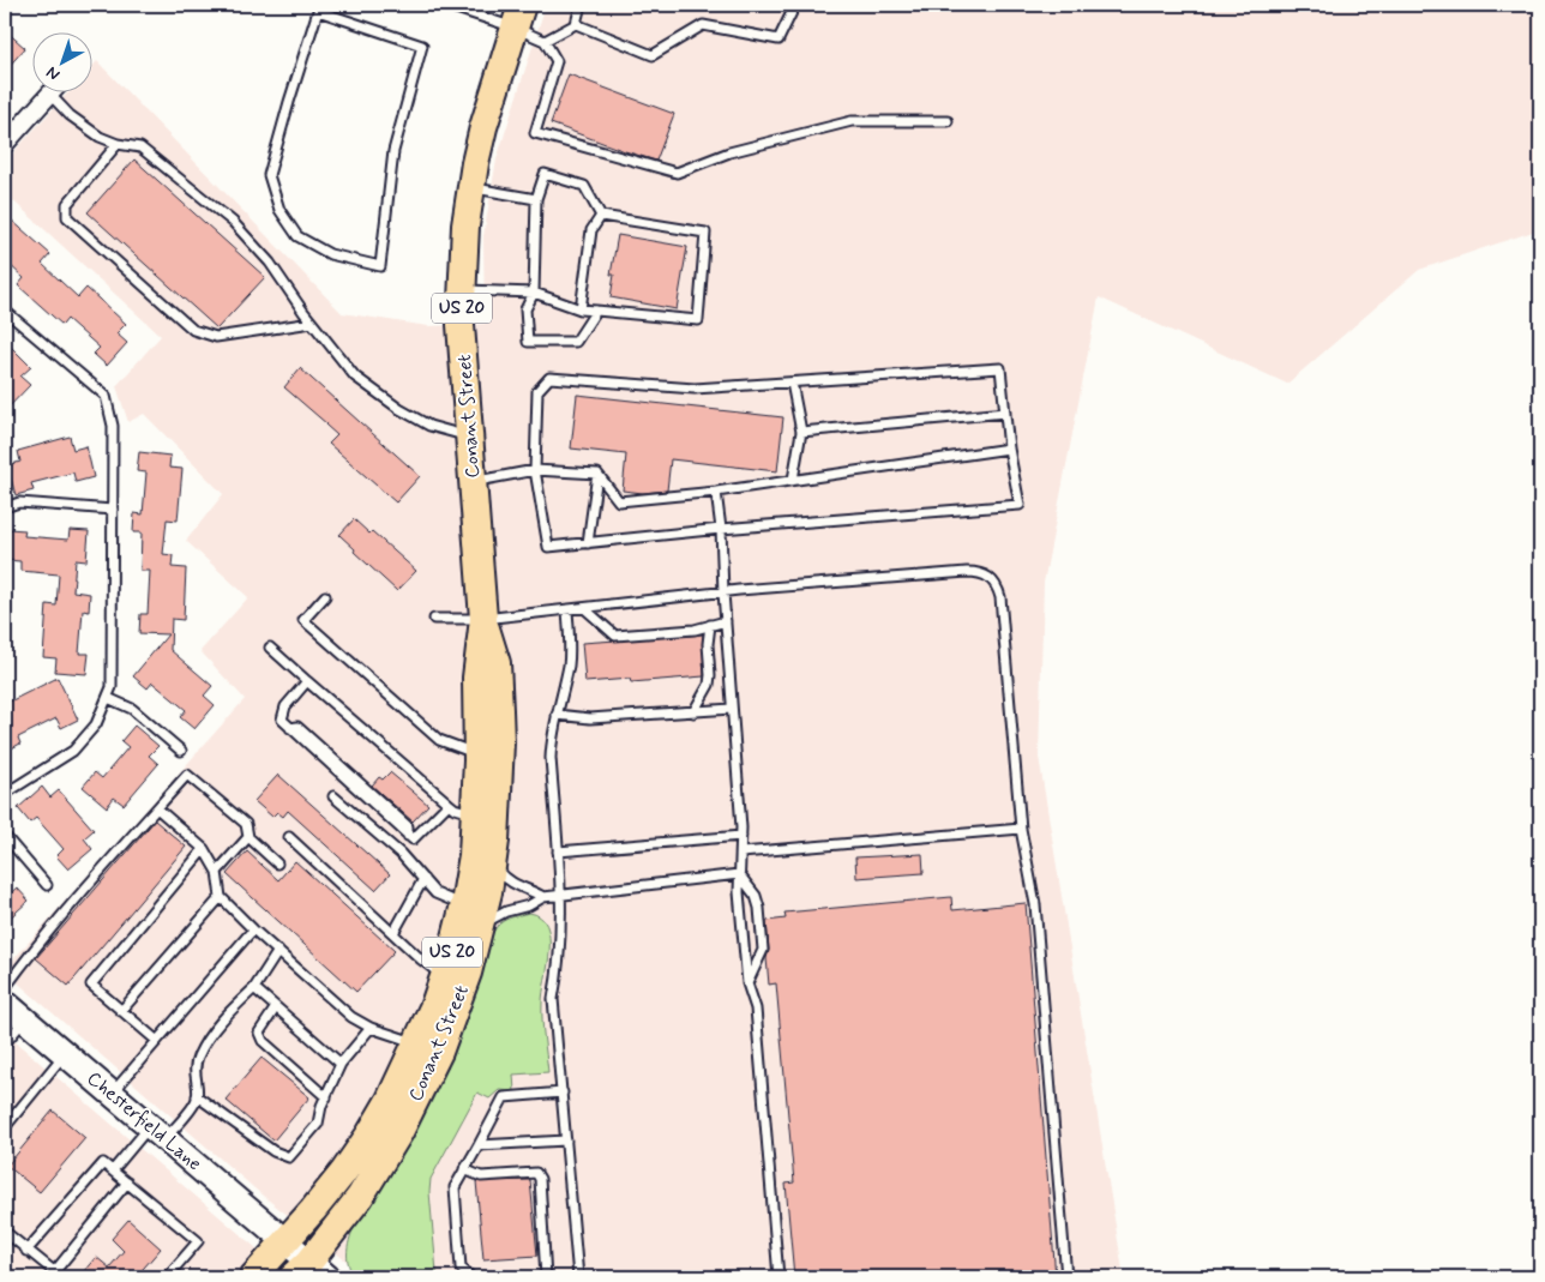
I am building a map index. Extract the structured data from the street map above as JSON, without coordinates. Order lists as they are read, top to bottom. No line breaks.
{"streets":{"main road":["US 20","Conant Street"],"street":["Chesterfield Lane"]},"crossings":[["US 20","Conant Street"],["US 20","Chesterfield Lane"],["Conant Street","Chesterfield Lane"]],"north":"bottom left"}
